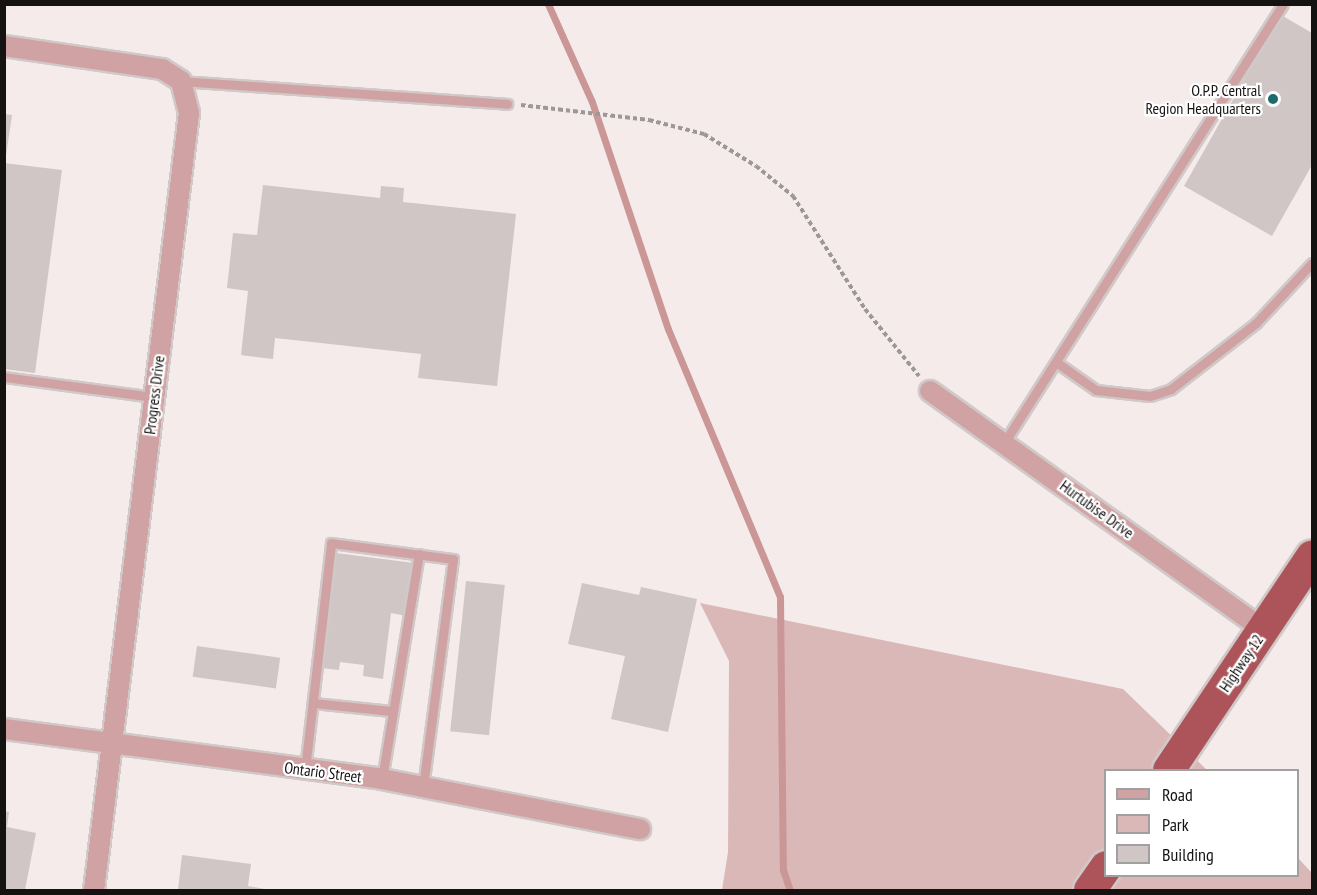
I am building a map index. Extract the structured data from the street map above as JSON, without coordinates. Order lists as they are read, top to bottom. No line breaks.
{"streets":{"highway":["Highway 12"],"street":["Progress Drive","Hurtubise Drive","Ontario Street"]},"crossings":[["Progress Drive","Ontario Street"],["Hurtubise Drive","Highway 12"]],"places":["O.P.P. Central Region Headquarters"],"legend":["Road","Park","Building"]}
